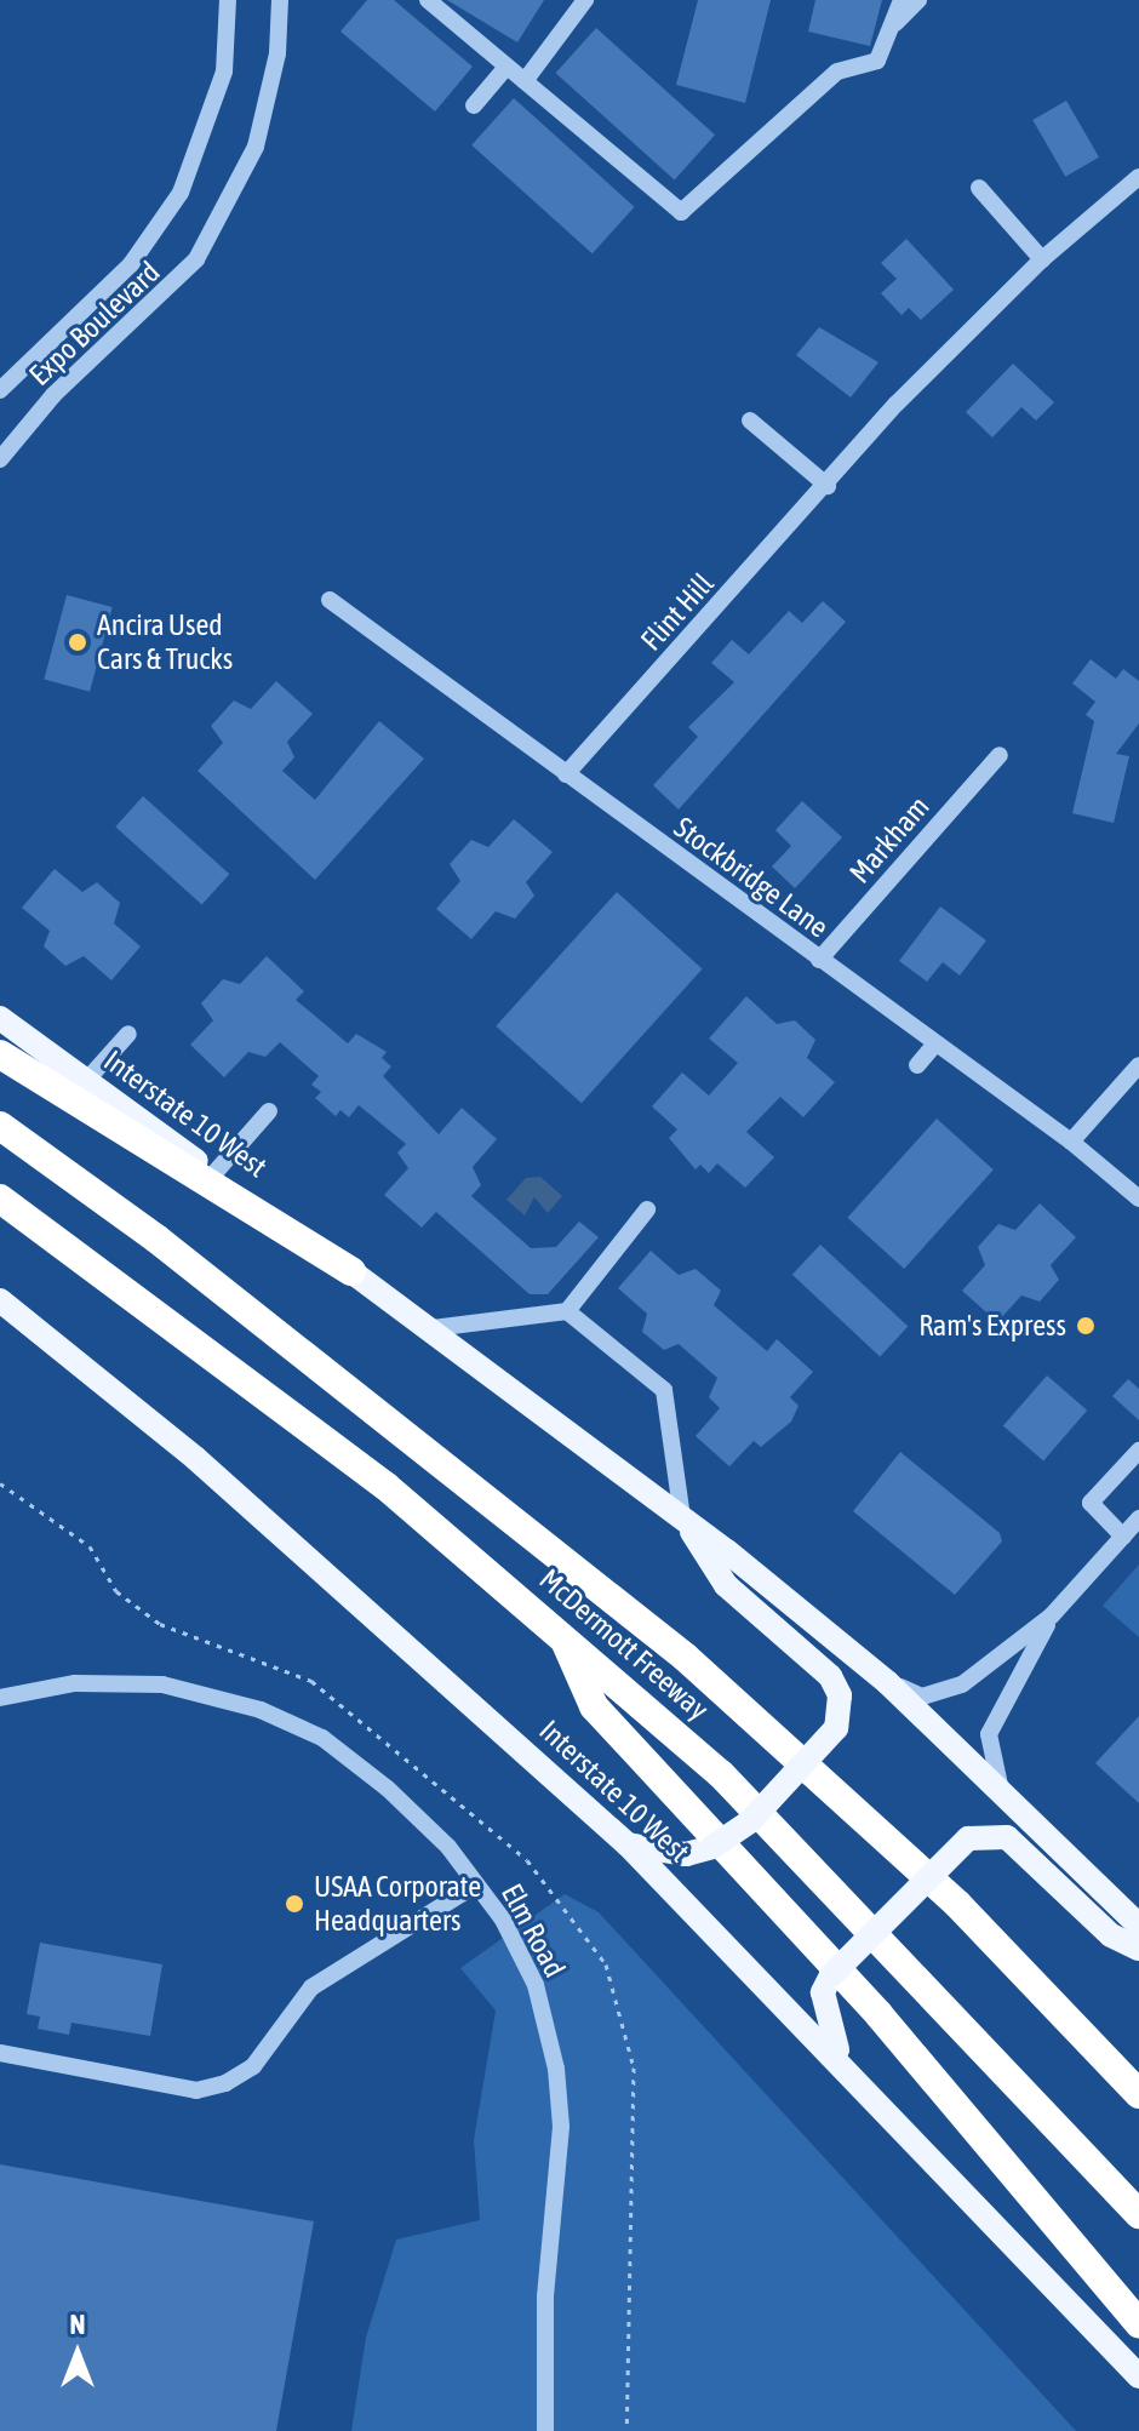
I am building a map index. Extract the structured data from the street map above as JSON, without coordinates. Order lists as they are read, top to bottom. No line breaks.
{"streets":{"highway":["McDermott Freeway"],"main road":["Interstate 10 West"],"street":["Expo Boulevard","Flint Hill","Markham","Stockbridge Lane","Elm Road"]},"crossings":[["Flint Hill","Stockbridge Lane"],["Markham","Stockbridge Lane"]],"places":["Ancira Used Cars & Trucks","Ram's Express","USAA Corporate Headquarters"],"north":"top"}
